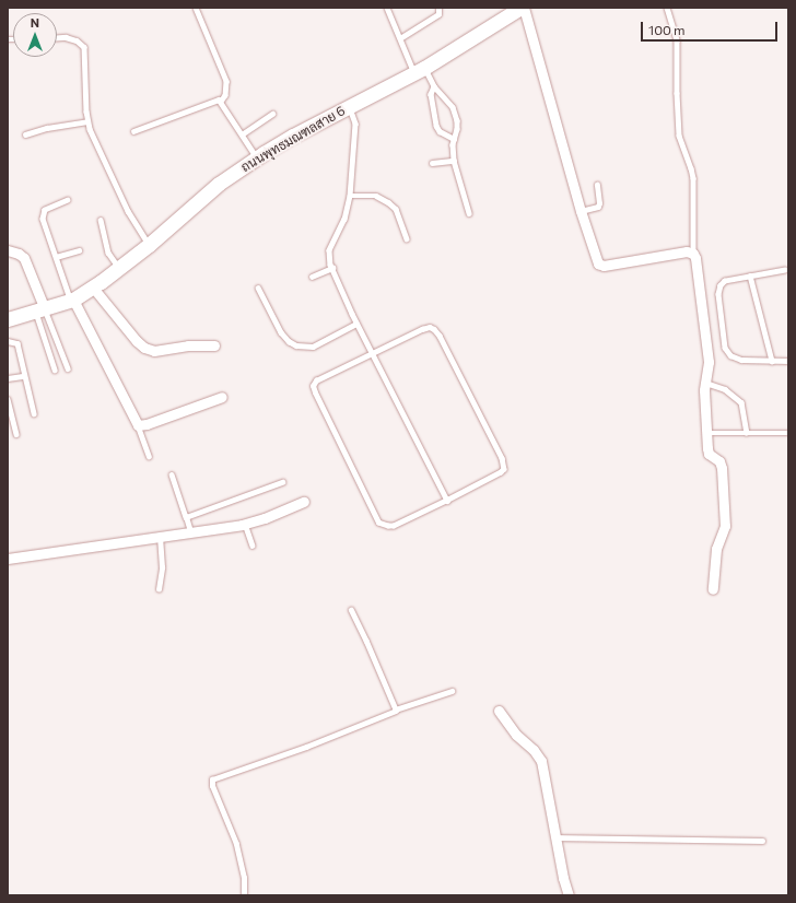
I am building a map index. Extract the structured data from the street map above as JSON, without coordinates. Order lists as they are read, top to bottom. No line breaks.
{"streets":{"main road":["ถนนพุทธมณฑลสาย 6"]},"scale_bar":"100 m","north":"top"}
